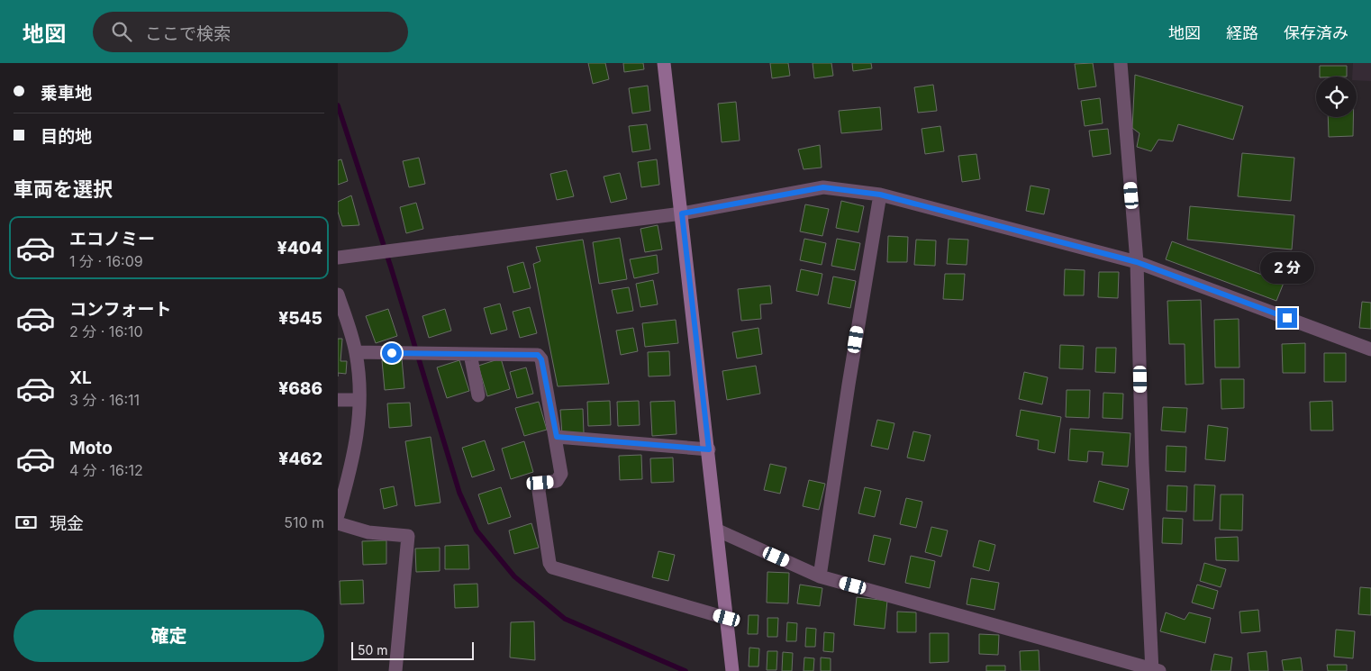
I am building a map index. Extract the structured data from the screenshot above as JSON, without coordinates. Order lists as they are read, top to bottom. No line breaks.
{"scale_bar":"50 m","page":{"header":"地図","search":"ここで検索","nav":["地図","経路","保存済み"],"banner":["乗車地","目的地"],"heading":"車両を選択","list":[{"name":"エコノミー","note":"1 分 · 16:09","value":"¥404"},{"name":"コンフォート","note":"2 分 · 16:10","value":"¥545"},{"name":"XL","note":"3 分 · 16:11","value":"¥686"},{"name":"Moto","note":"4 分 · 16:12","value":"¥462"}],"bubble":"2 分","pay":["現金","510 m"],"buttons":"確定","scale":"50 m"}}
